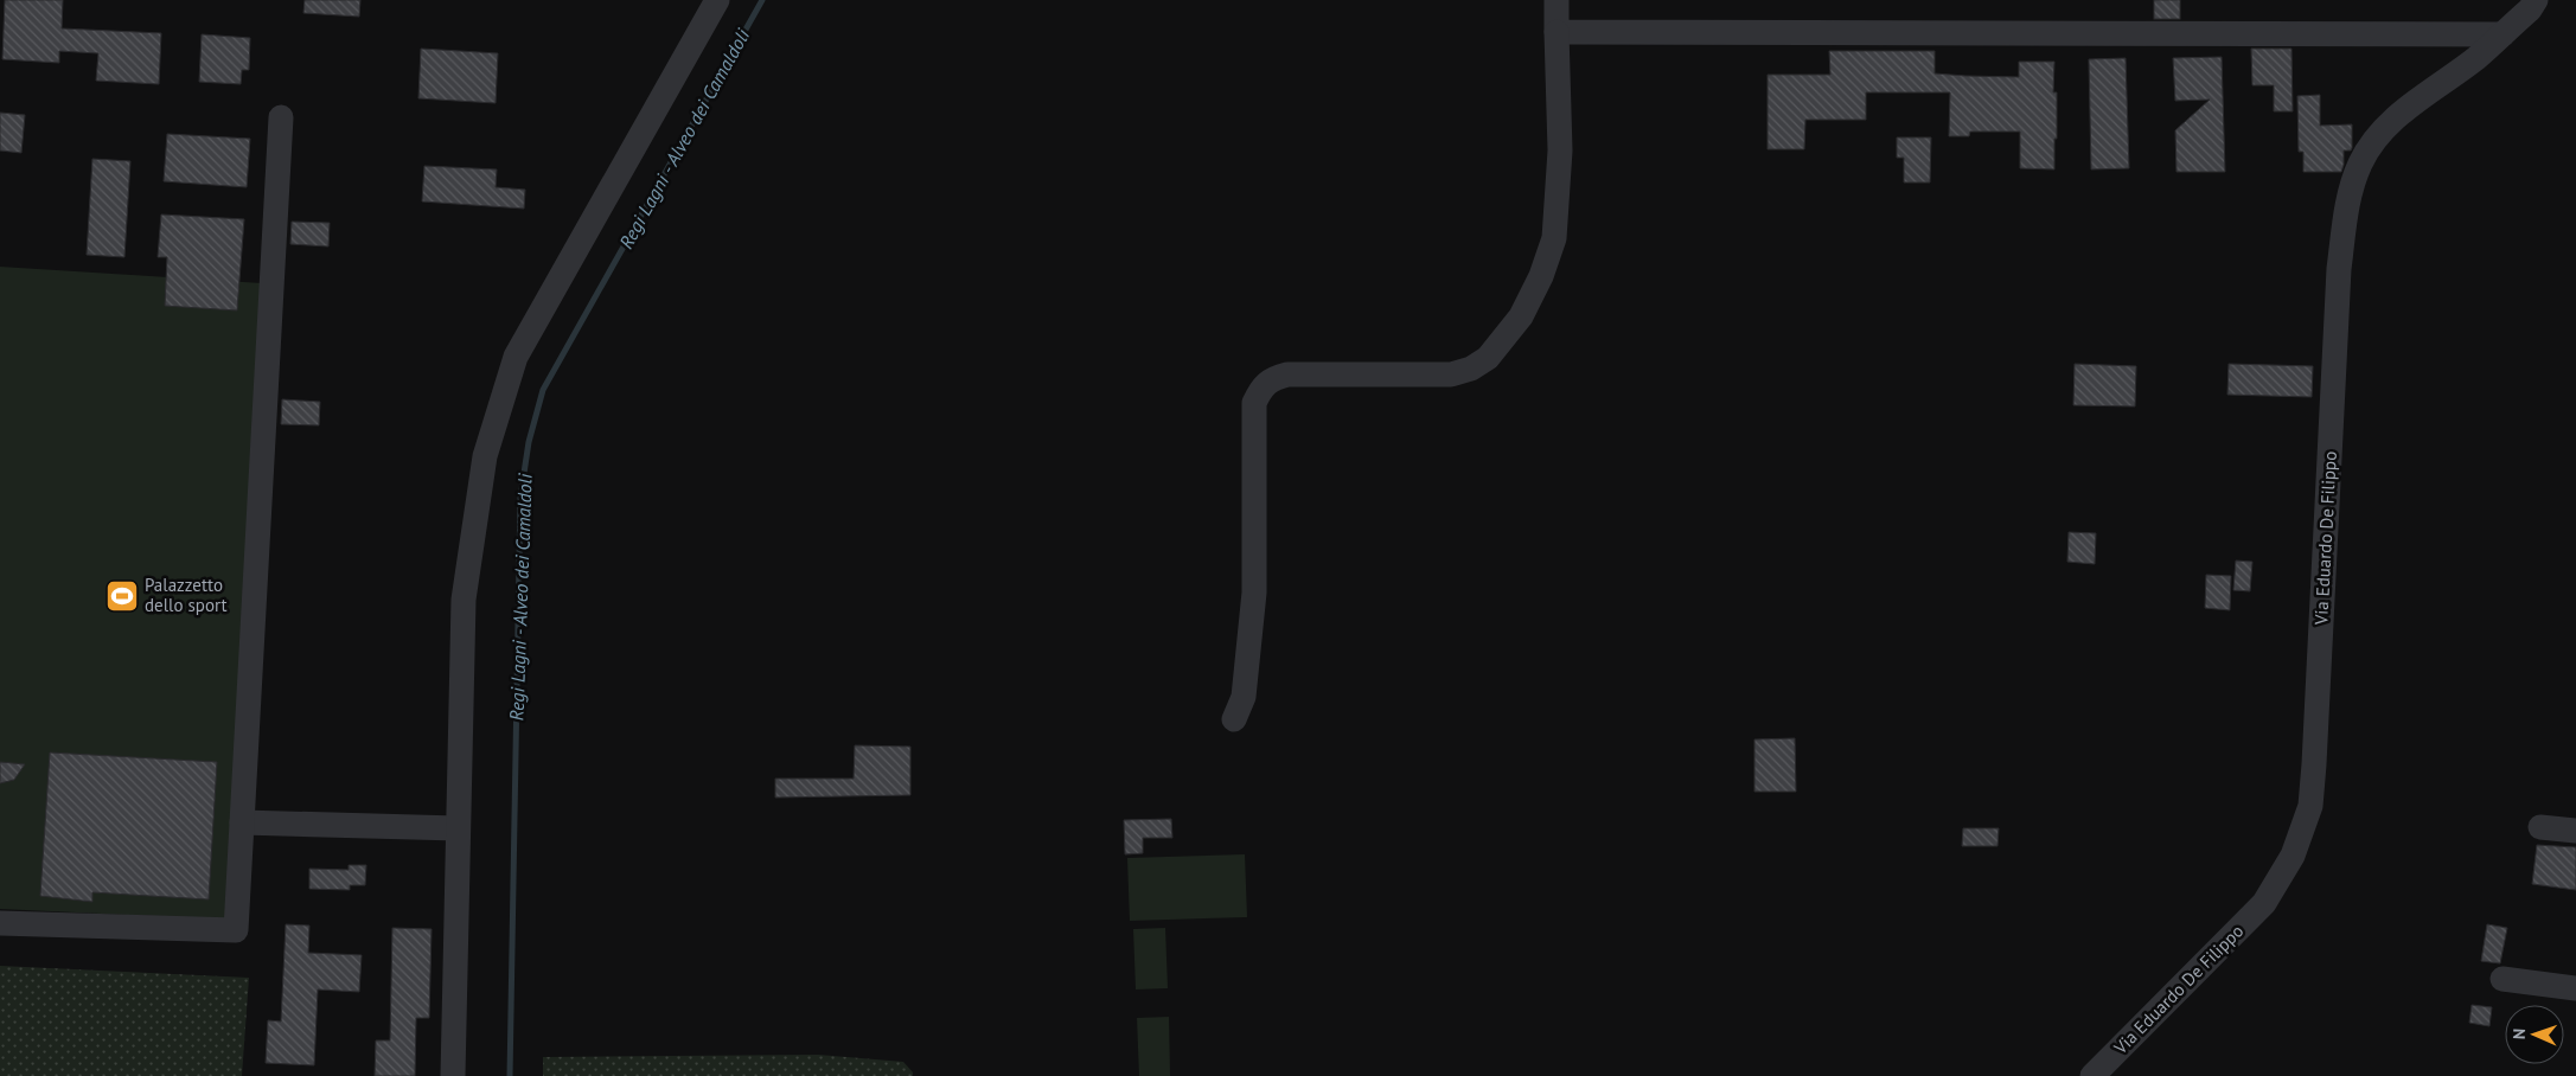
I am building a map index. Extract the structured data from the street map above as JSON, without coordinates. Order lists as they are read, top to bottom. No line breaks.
{"streets":{"street":["Via Eduardo De Filippo"]},"water":["Regi Lagni - Alveo dei Camaldoli"],"places":{"sports":["Palazzetto dello sport"]},"north":"left"}
